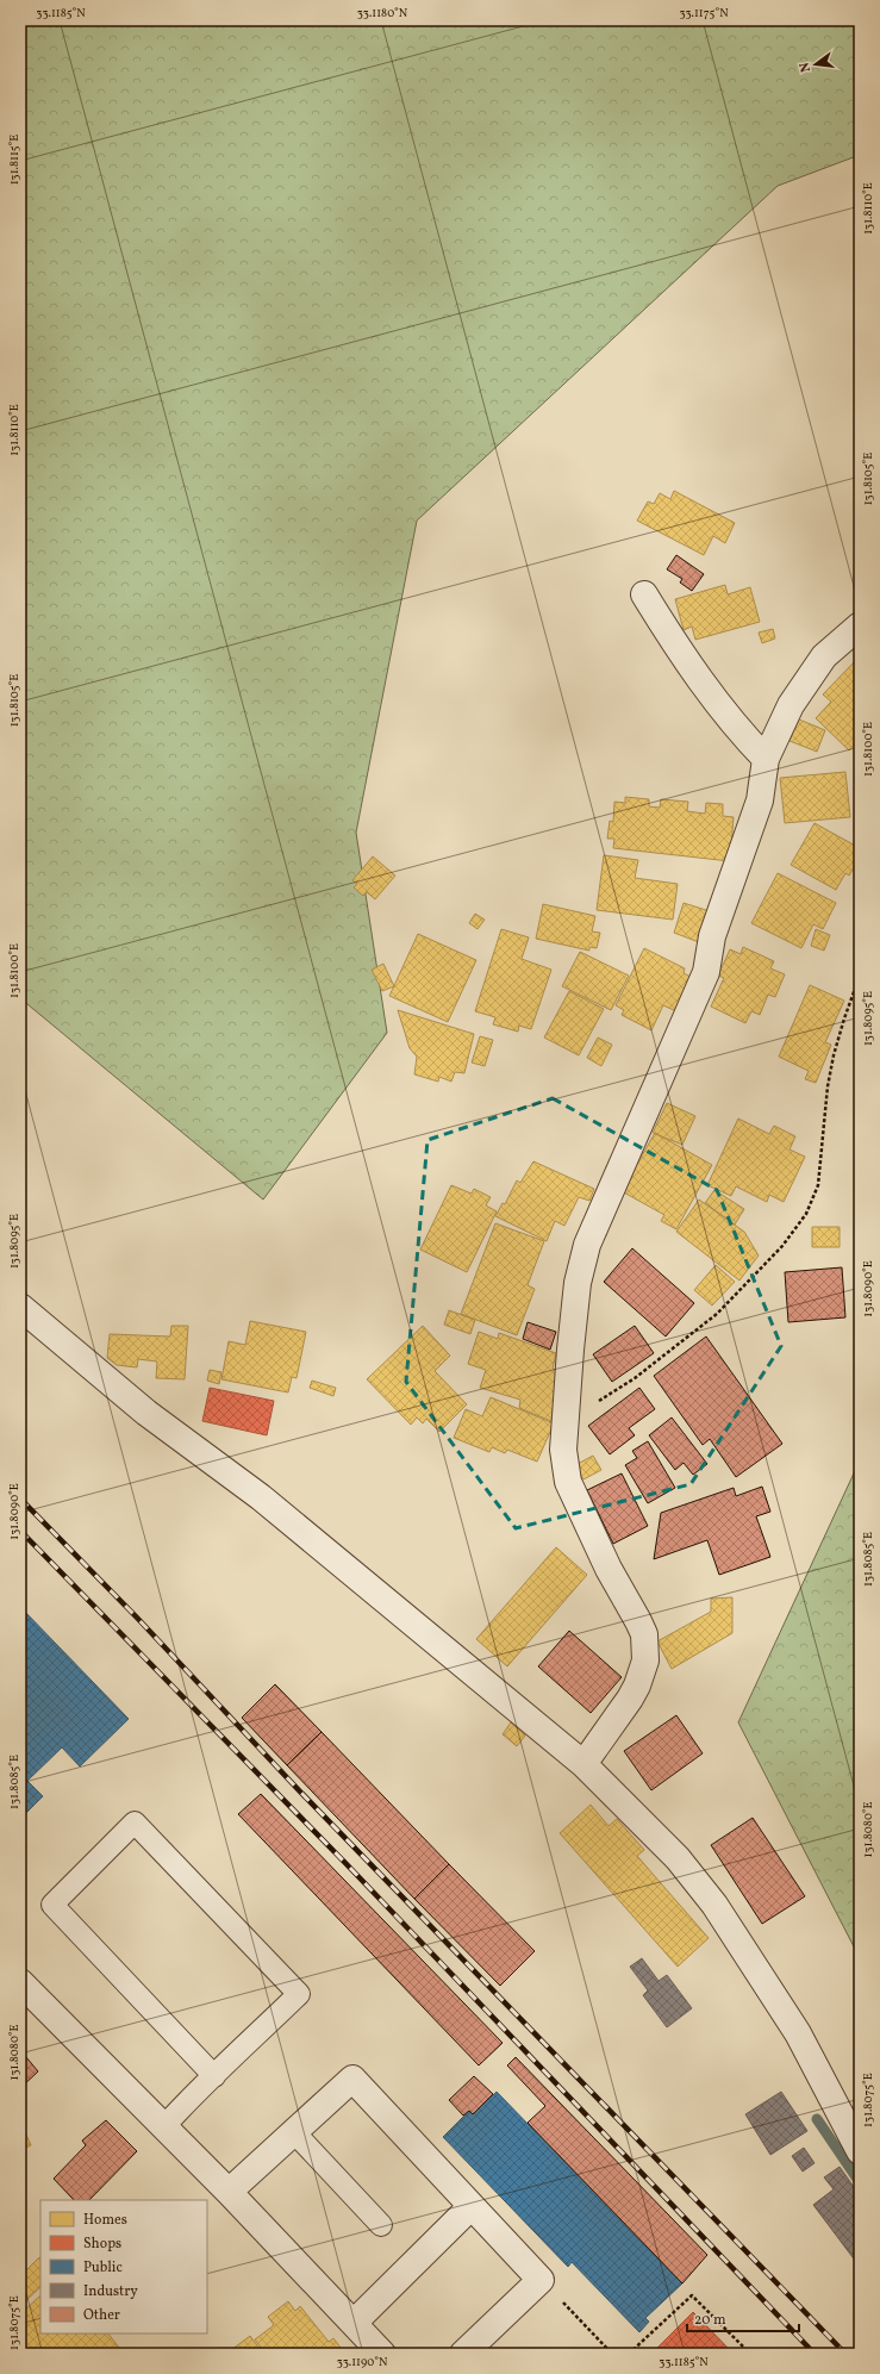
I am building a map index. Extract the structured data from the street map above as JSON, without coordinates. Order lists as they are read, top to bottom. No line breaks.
{"legend":["Homes","Shops","Public","Industry","Other"],"scale_bar":"20 m","north":"left","coordinates":["33.1185°N","33.1180°N","33.1175°N","131.8115°E","131.8110°E","131.8105°E","131.8100°E","131.8095°E","131.8090°E","131.8085°E","131.8080°E","131.8075°E","33.1190°N"]}
